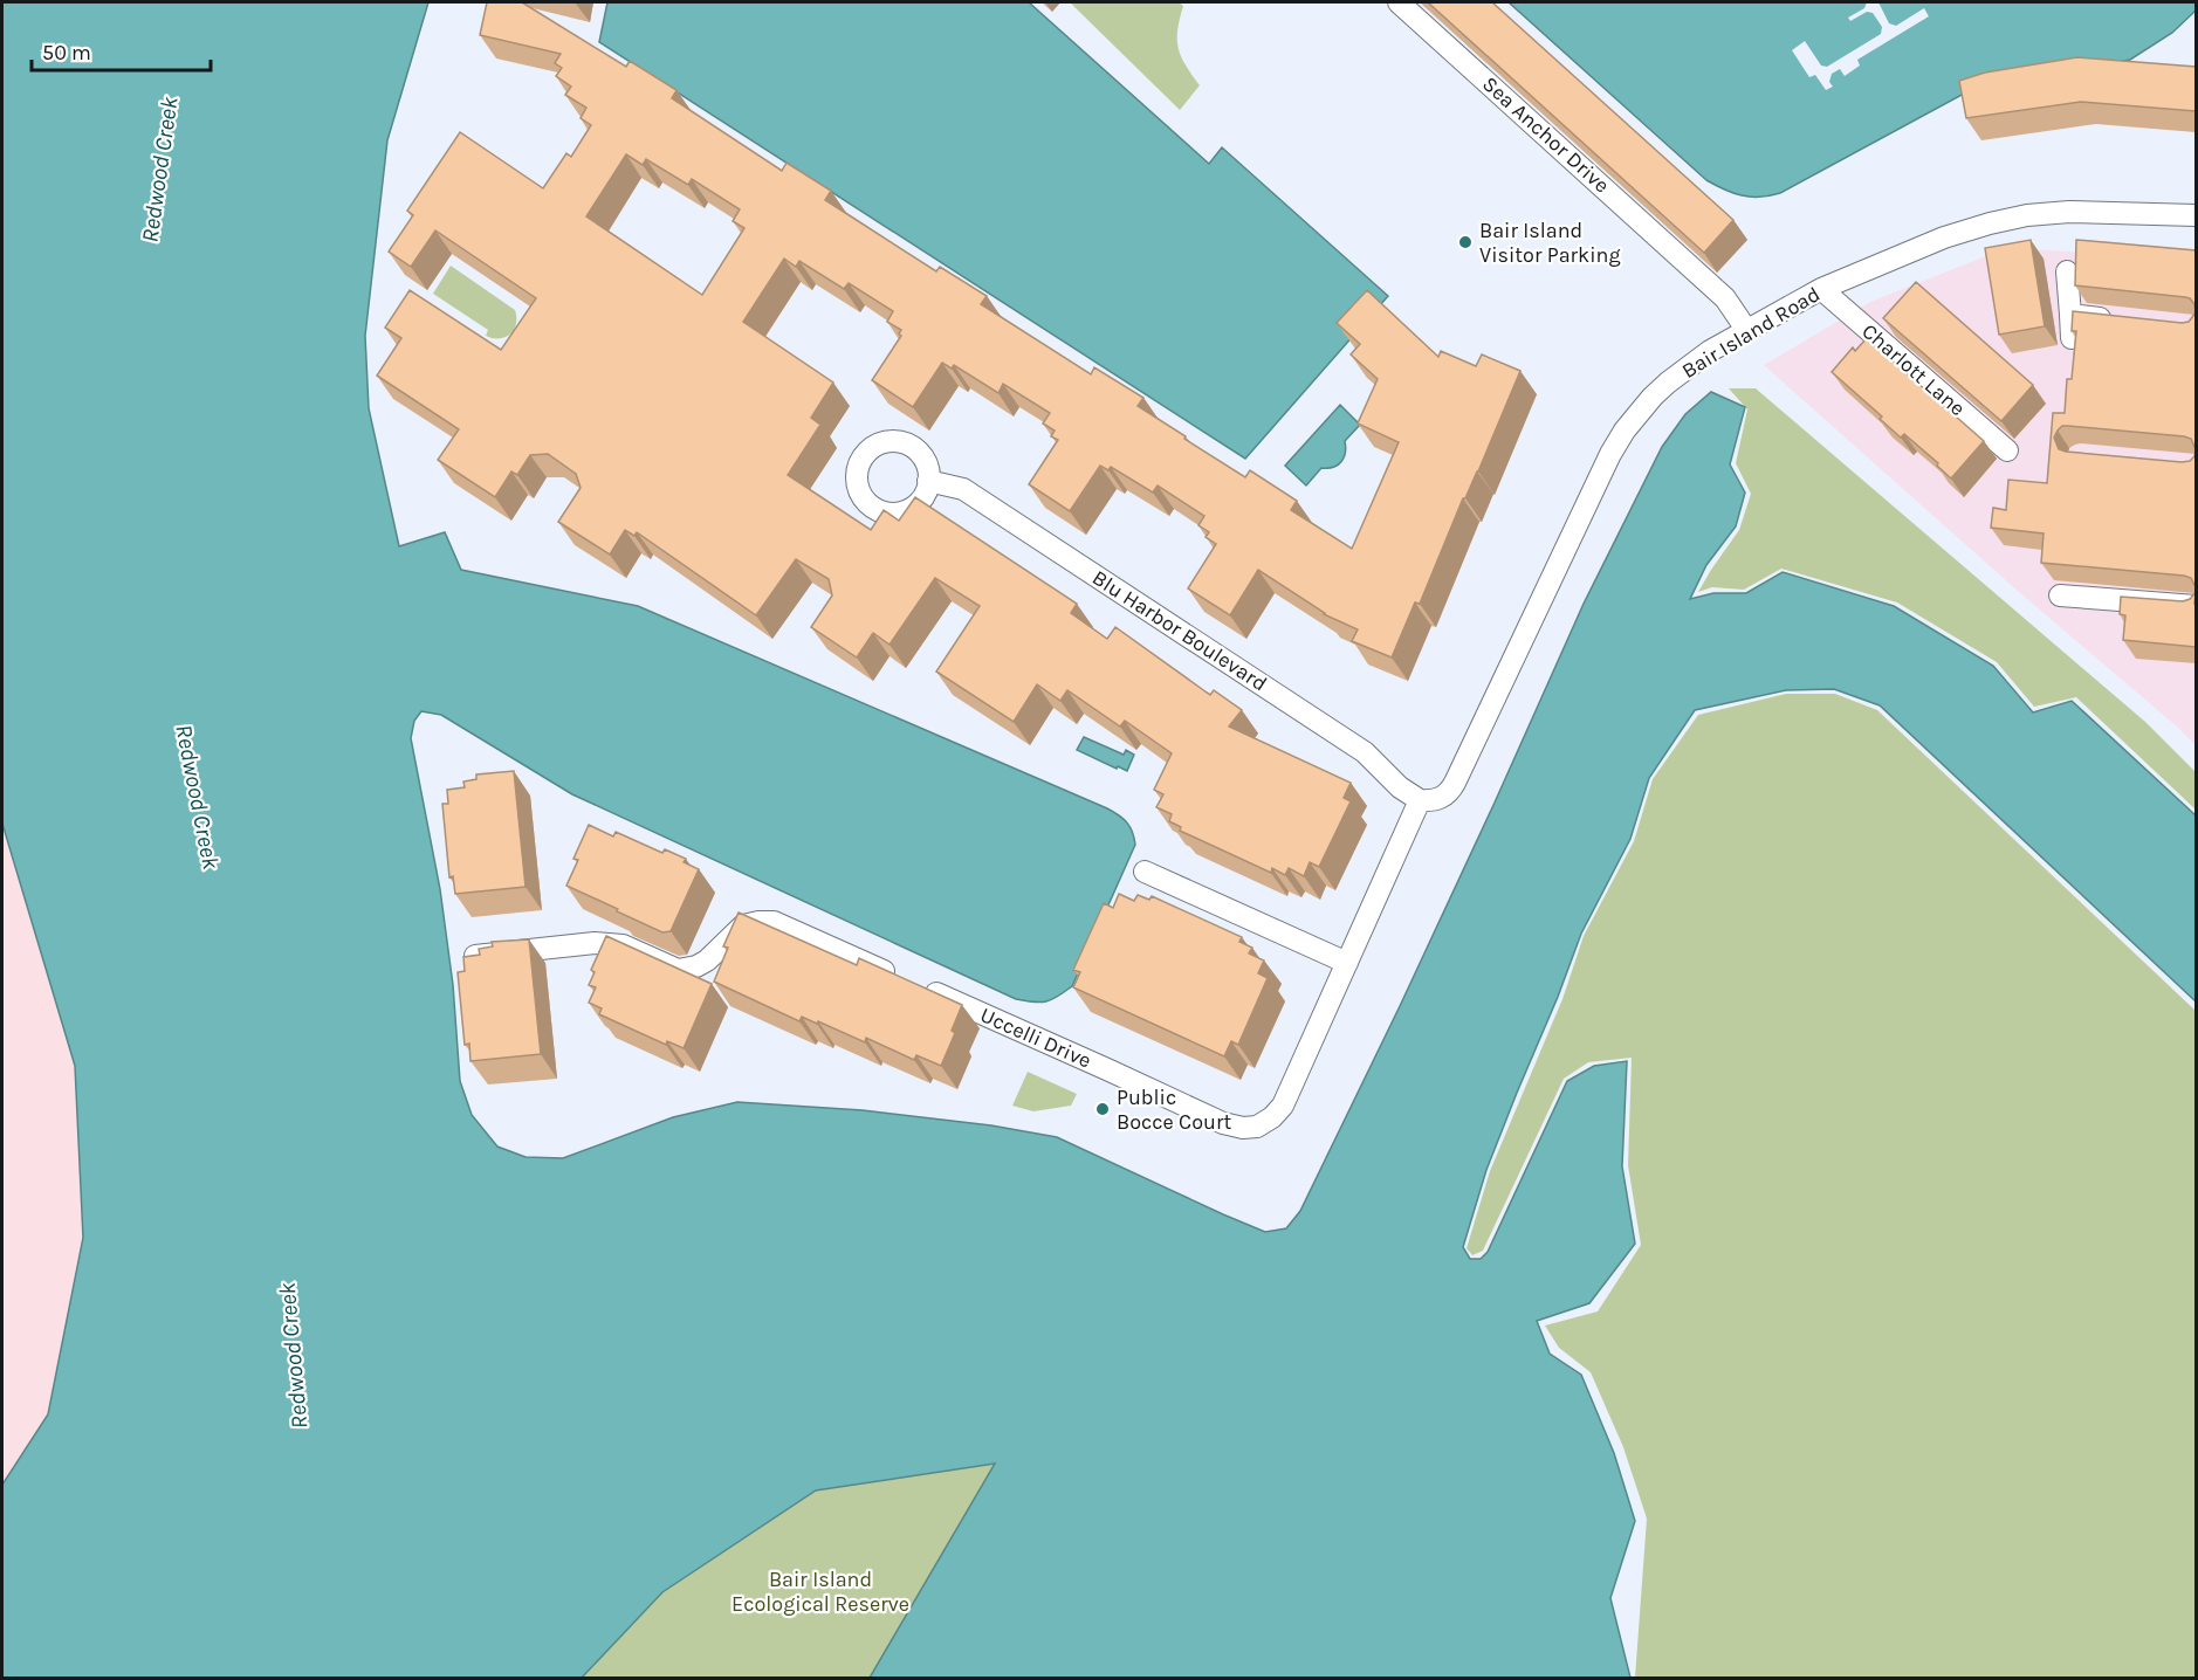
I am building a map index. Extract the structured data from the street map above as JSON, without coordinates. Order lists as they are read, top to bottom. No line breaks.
{"streets":{"street":["Sea Anchor Drive","Bair Island Road","Charlott Lane","Blu Harbor Boulevard","Uccelli Drive"]},"crossings":[["Sea Anchor Drive","Bair Island Road"],["Bair Island Road","Charlott Lane"],["Bair Island Road","Blu Harbor Boulevard"],["Bair Island Road","Uccelli Drive"],["Blu Harbor Boulevard","Uccelli Drive"]],"water":["Redwood Creek"],"parks":["Bair Island Ecological Reserve"],"places":["Bair Island Visitor Parking","Public Bocce Court"],"scale_bar":"50 m"}
